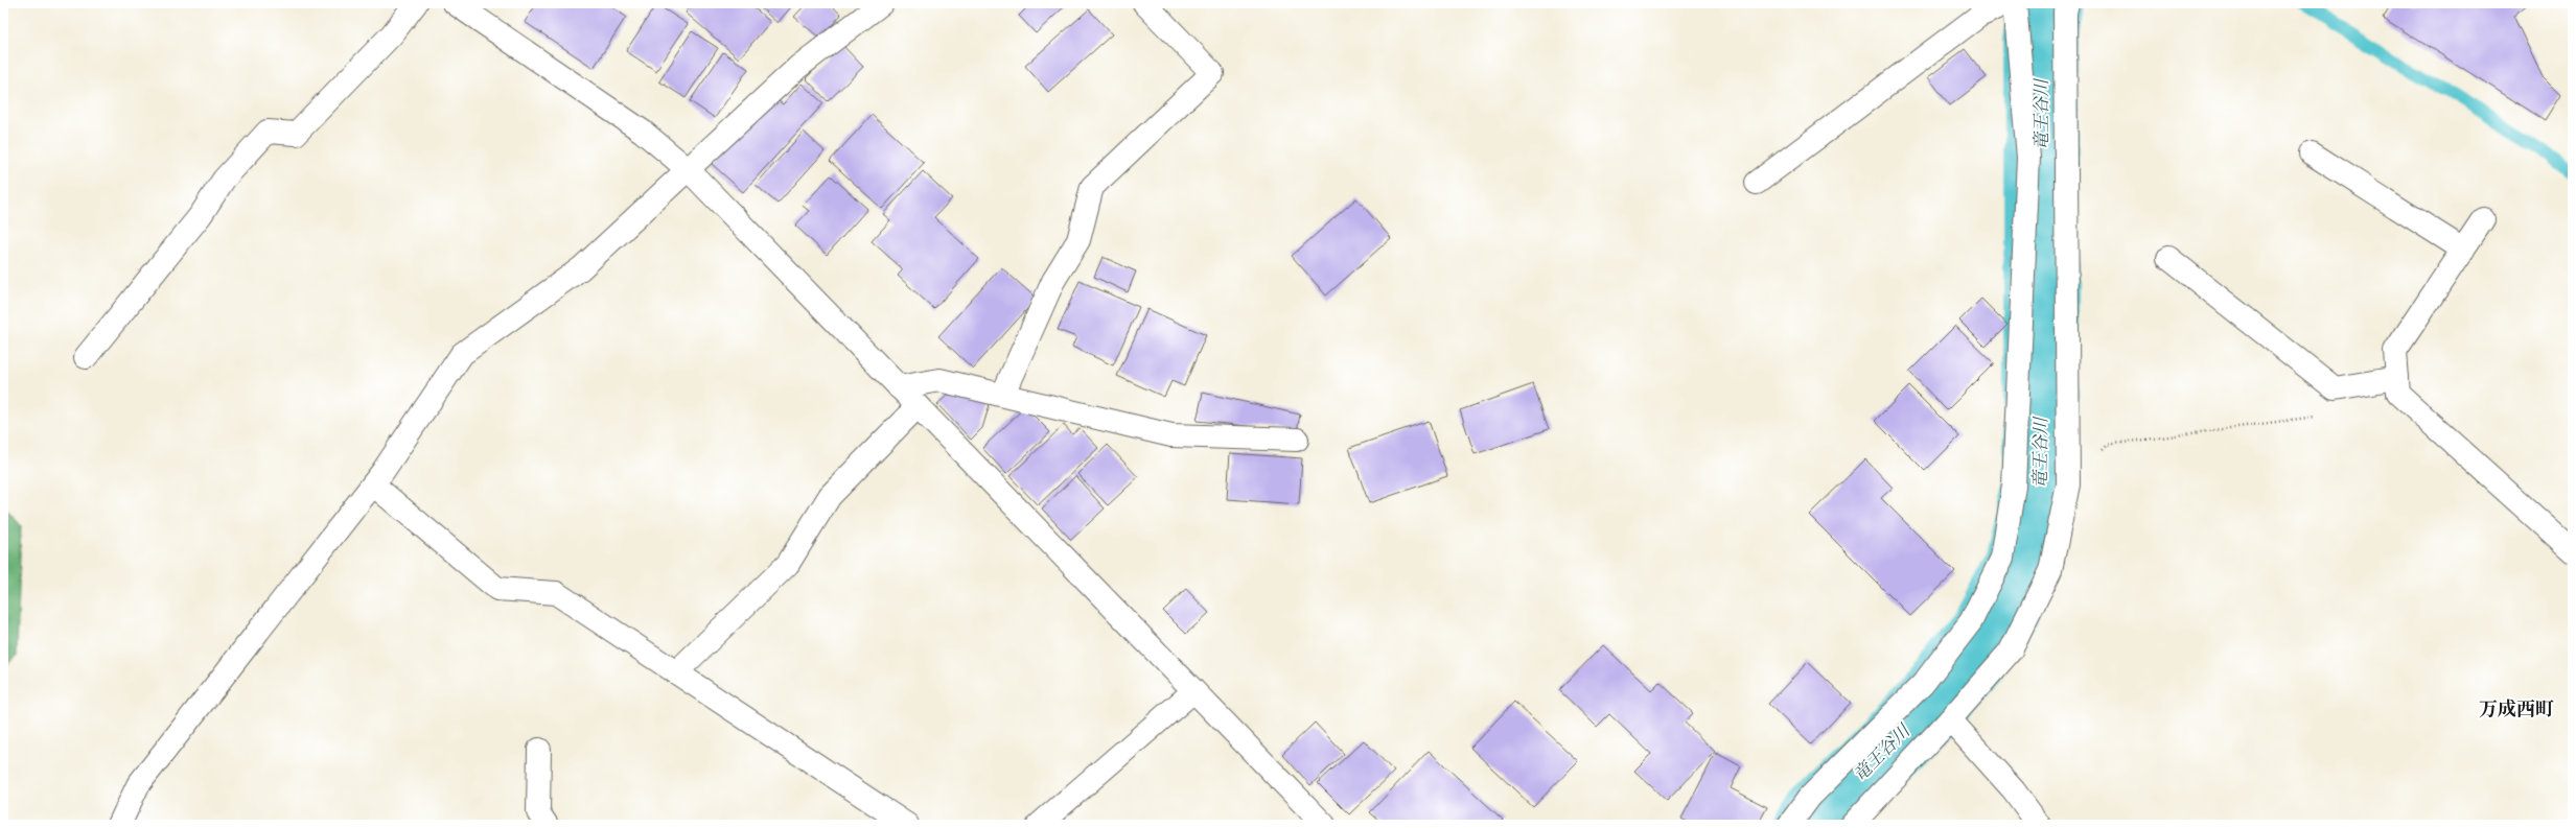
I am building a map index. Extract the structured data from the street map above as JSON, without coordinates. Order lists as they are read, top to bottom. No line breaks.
{"districts":["万成西町"],"water":["竜王谷川"]}
